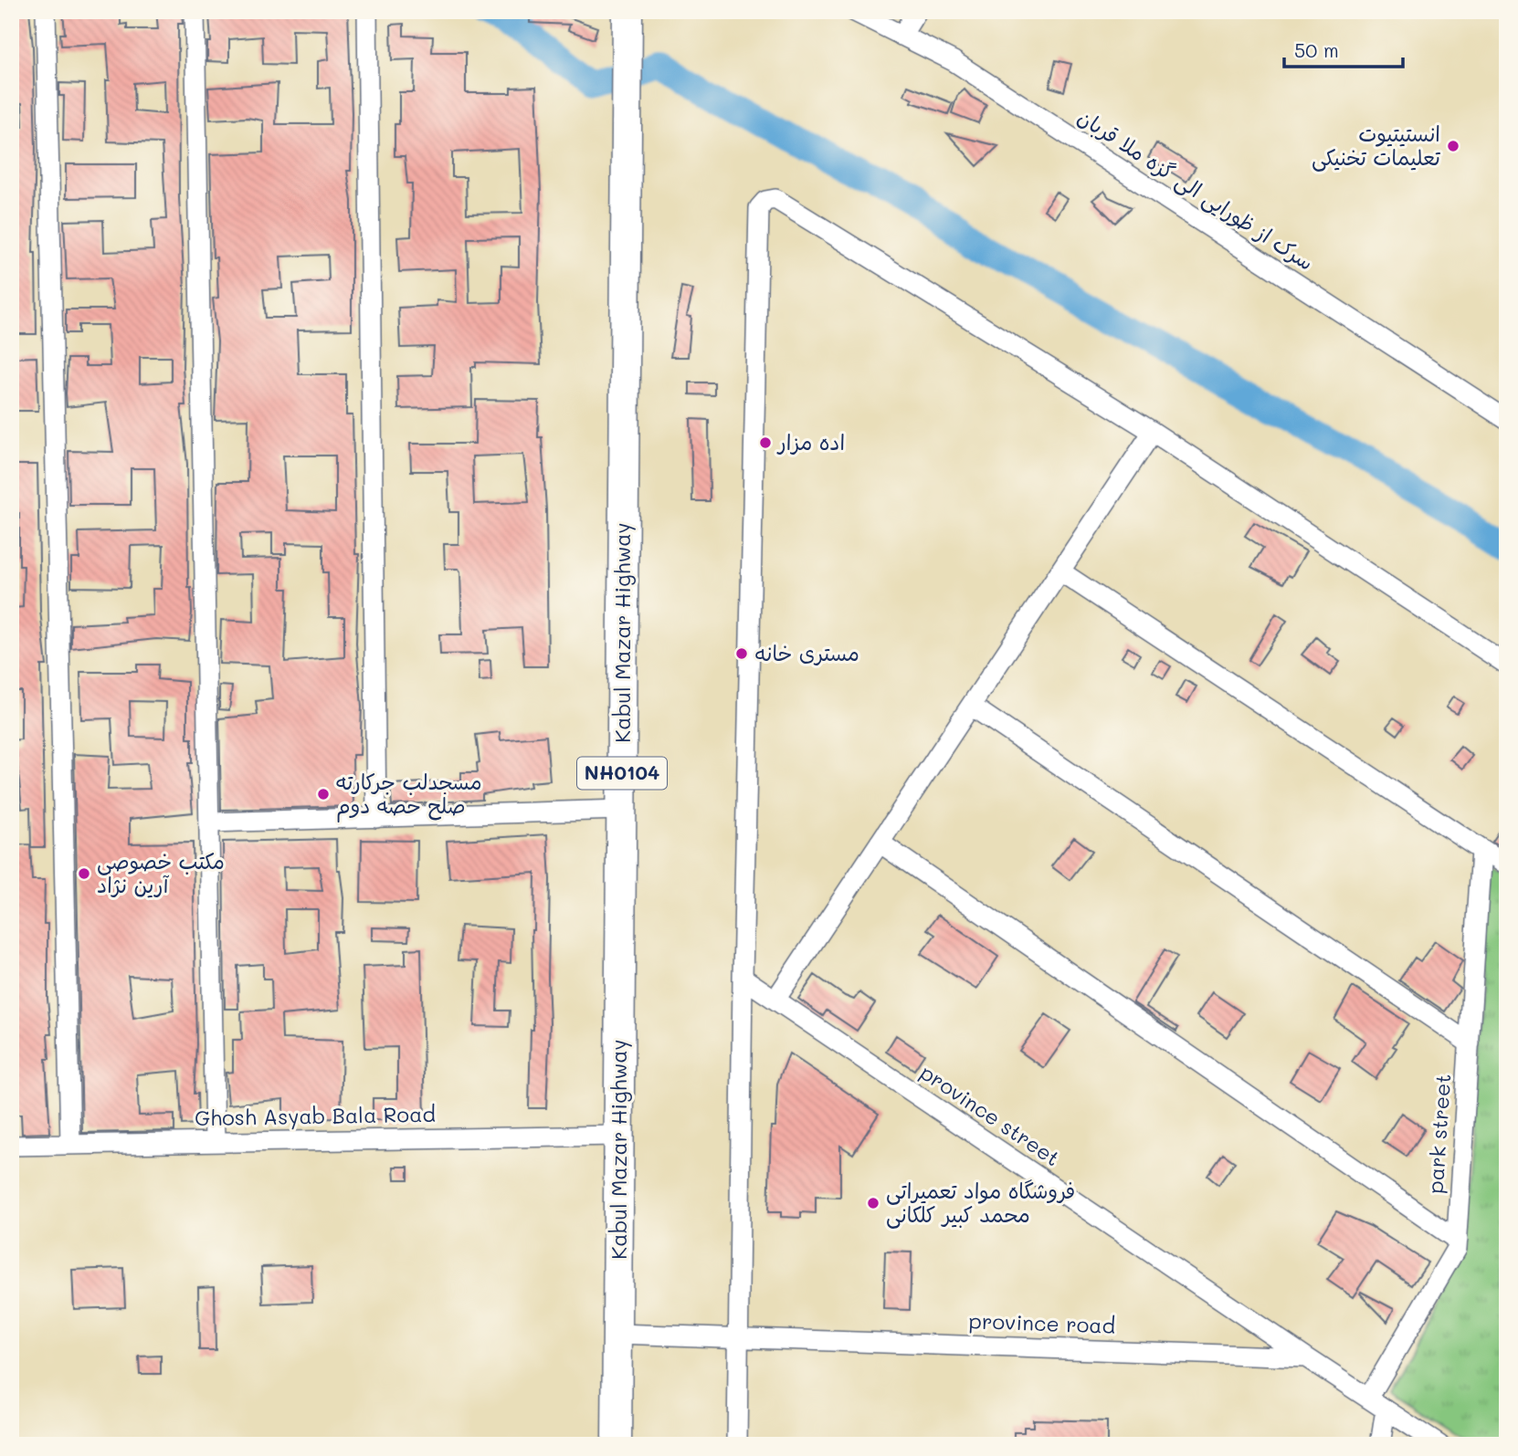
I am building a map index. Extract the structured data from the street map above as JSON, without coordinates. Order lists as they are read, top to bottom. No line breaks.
{"streets":{"highway":["Kabul Mazar Highway","NH0104"],"street":["سرک از ظورایی الی گزه ملا قربان","province street","Ghosh Asyab Bala Road","park street","province road"]},"crossings":[["Kabul Mazar Highway","Ghosh Asyab Bala Road"],["Kabul Mazar Highway","province road"],["province street","province road"]],"places":["انستیتیوت تعلیمات تخنیکی","اده مزار","مستری خانه","مسجدلب جرکارته صلح حصه دوم","مکتب خصوصی آرین نژاد","فروشگاه مواد تعمیراتی محمد کبیر کلکانی"],"scale_bar":"50 m"}
